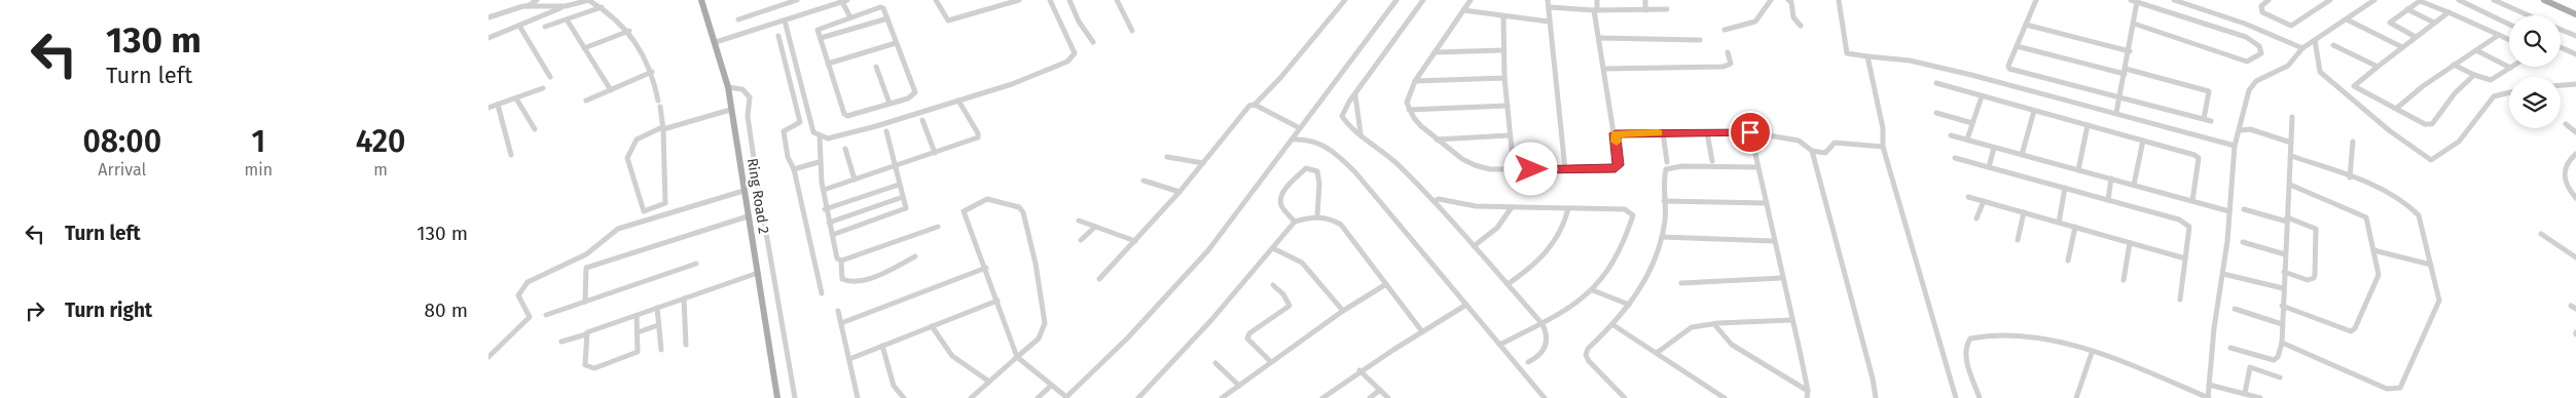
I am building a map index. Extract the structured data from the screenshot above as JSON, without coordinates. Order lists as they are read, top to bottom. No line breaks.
{"streets":{"main road":["Ring Road 2"]},"page":{"turn":["130 m","Turn left"],"eta":["08:00","Arrival","1","min","420","m"],"list":[{"name":"Turn left","value":"130 m"},{"name":"Turn right","value":"80 m"}]}}
